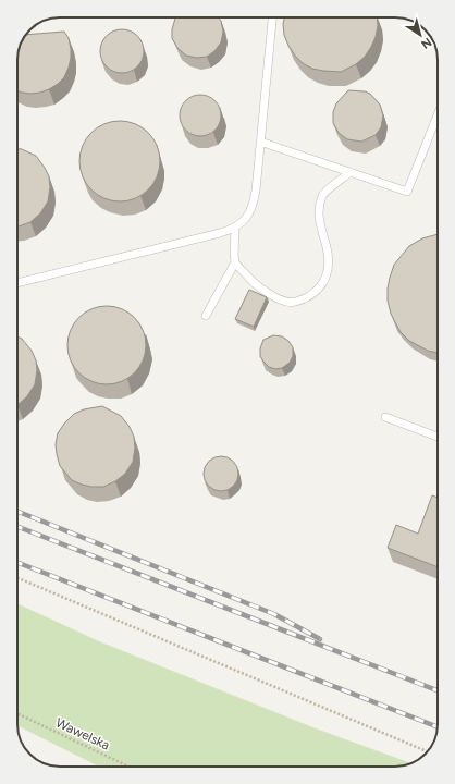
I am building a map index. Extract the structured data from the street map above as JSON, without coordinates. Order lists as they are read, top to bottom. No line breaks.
{"streets":{"path":["Wawelska"]},"north":"bottom right"}
